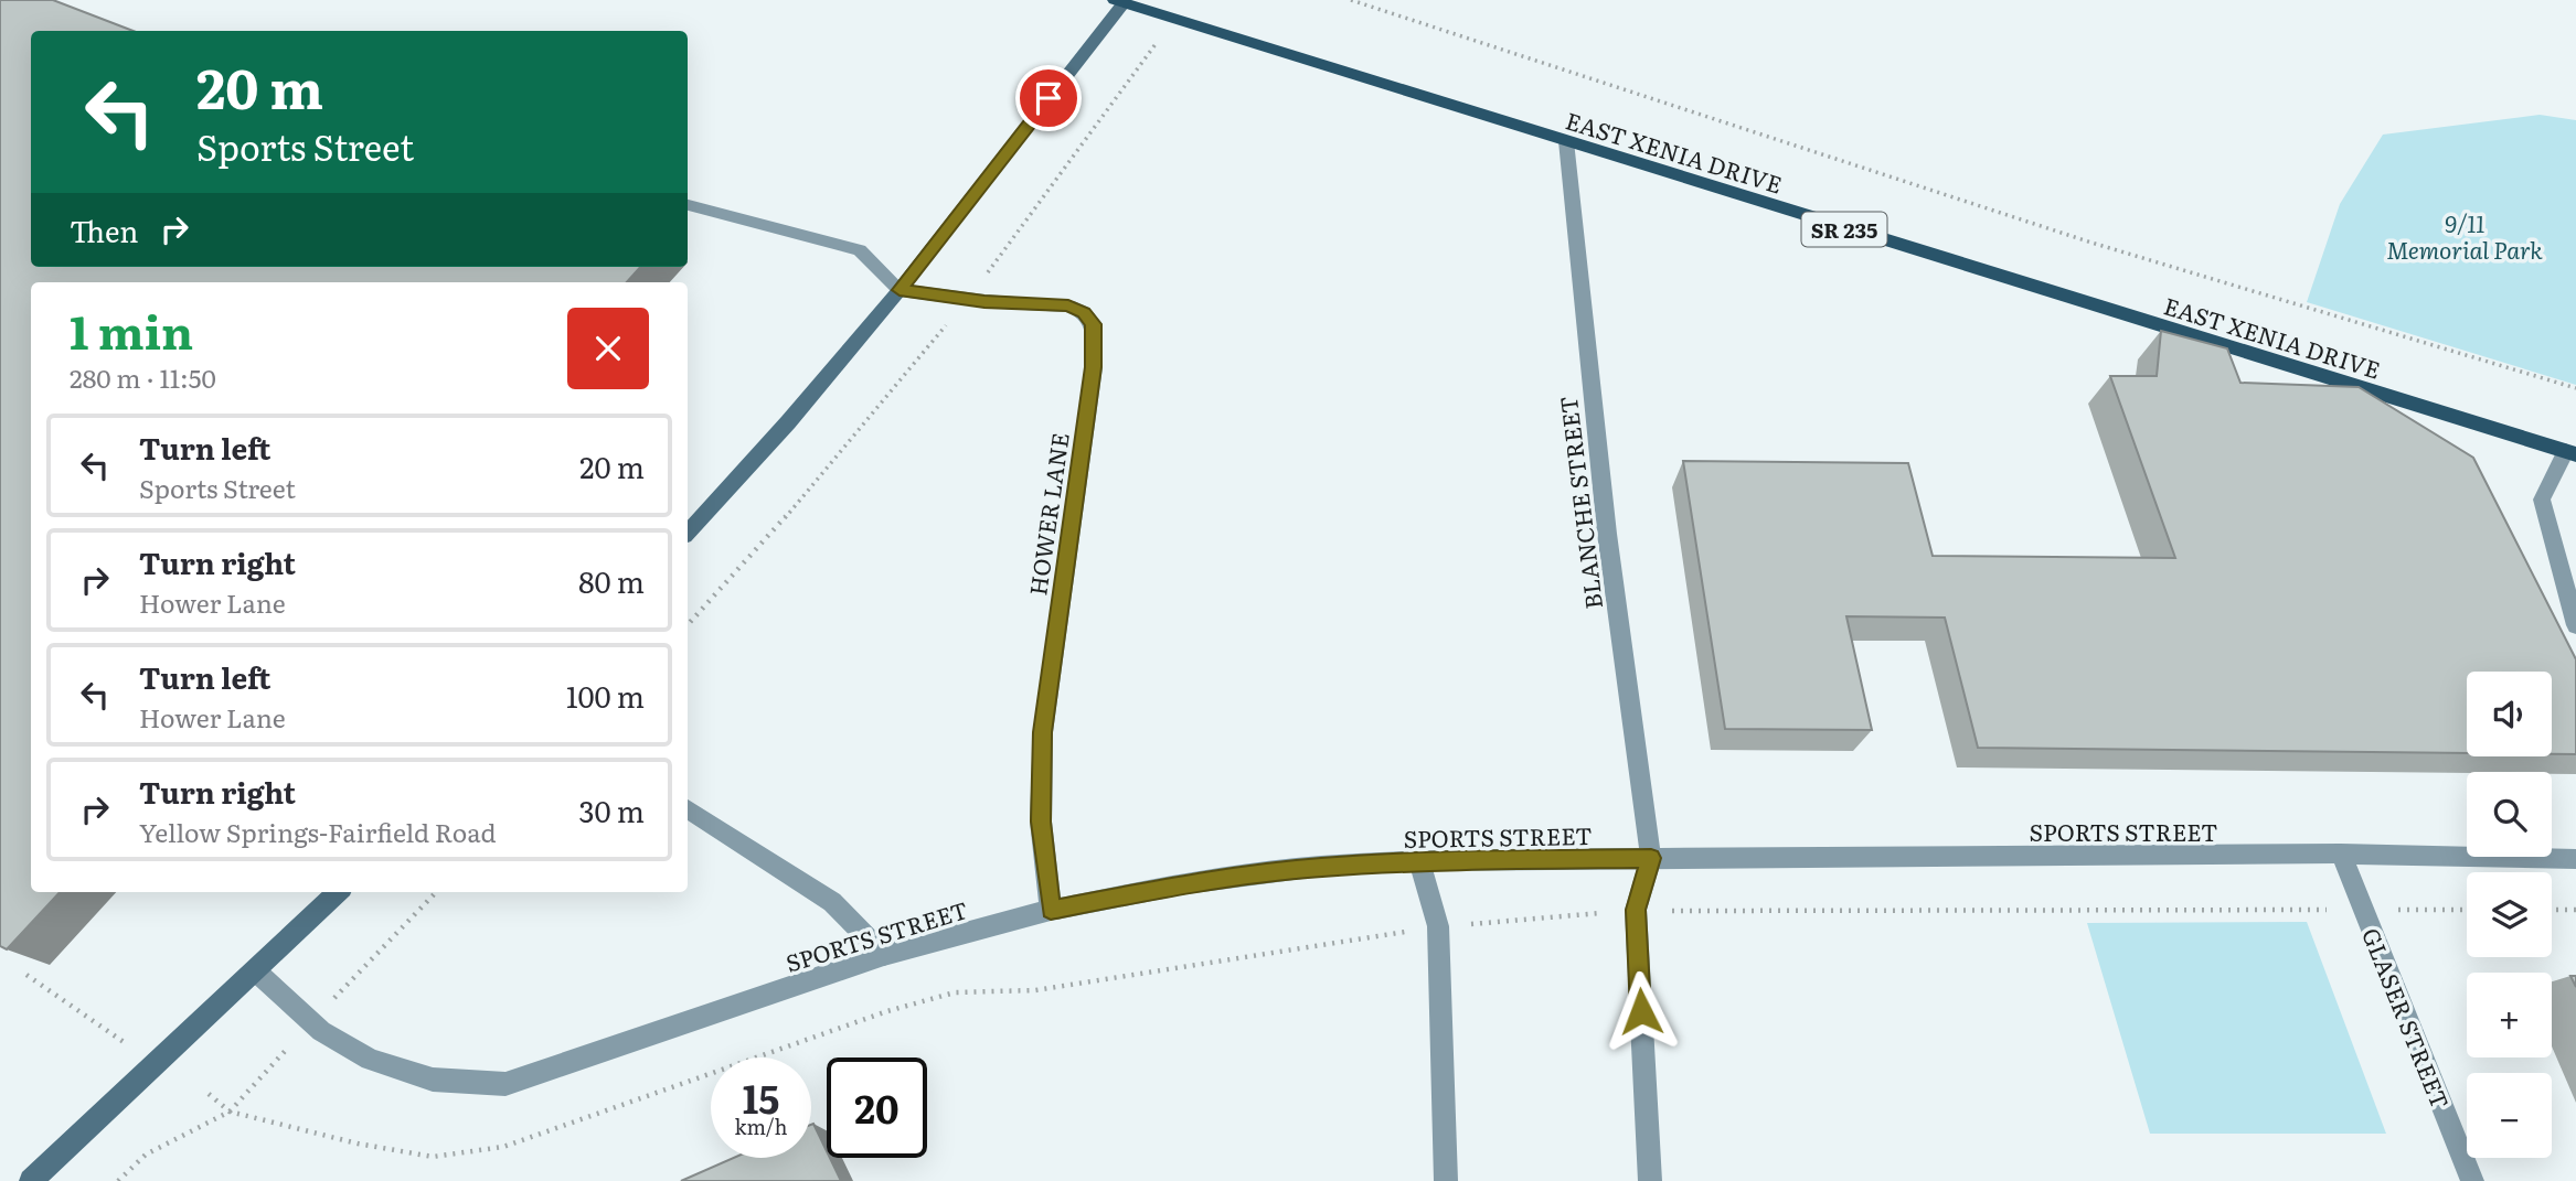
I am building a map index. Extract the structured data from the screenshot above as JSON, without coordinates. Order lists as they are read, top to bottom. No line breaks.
{"streets":{"main road":["EAST XENIA DRIVE","SR 235"],"street":["BLANCHE STREET","HOWER LANE","SPORTS STREET","GLASER STREET"]},"crossings":[["EAST XENIA DRIVE","BLANCHE STREET"],["BLANCHE STREET","SPORTS STREET"],["HOWER LANE","SPORTS STREET"],["SPORTS STREET","GLASER STREET"]],"parks":["9/11 Memorial Park"],"page":{"turn":["20 m","Sports Street"],"then":"Then","heading":["1 min","280 m · 11:50"],"list":[{"name":"Turn left","note":"Sports Street","value":"20 m"},{"name":"Turn right","note":"Hower Lane","value":"80 m"},{"name":"Turn left","note":"Hower Lane","value":"100 m"},{"name":"Turn right","note":"Yellow Springs-Fairfield Road","value":"30 m"}],"map_buttons":["+","−"],"speed":"15 km/h","limit":"20"}}
